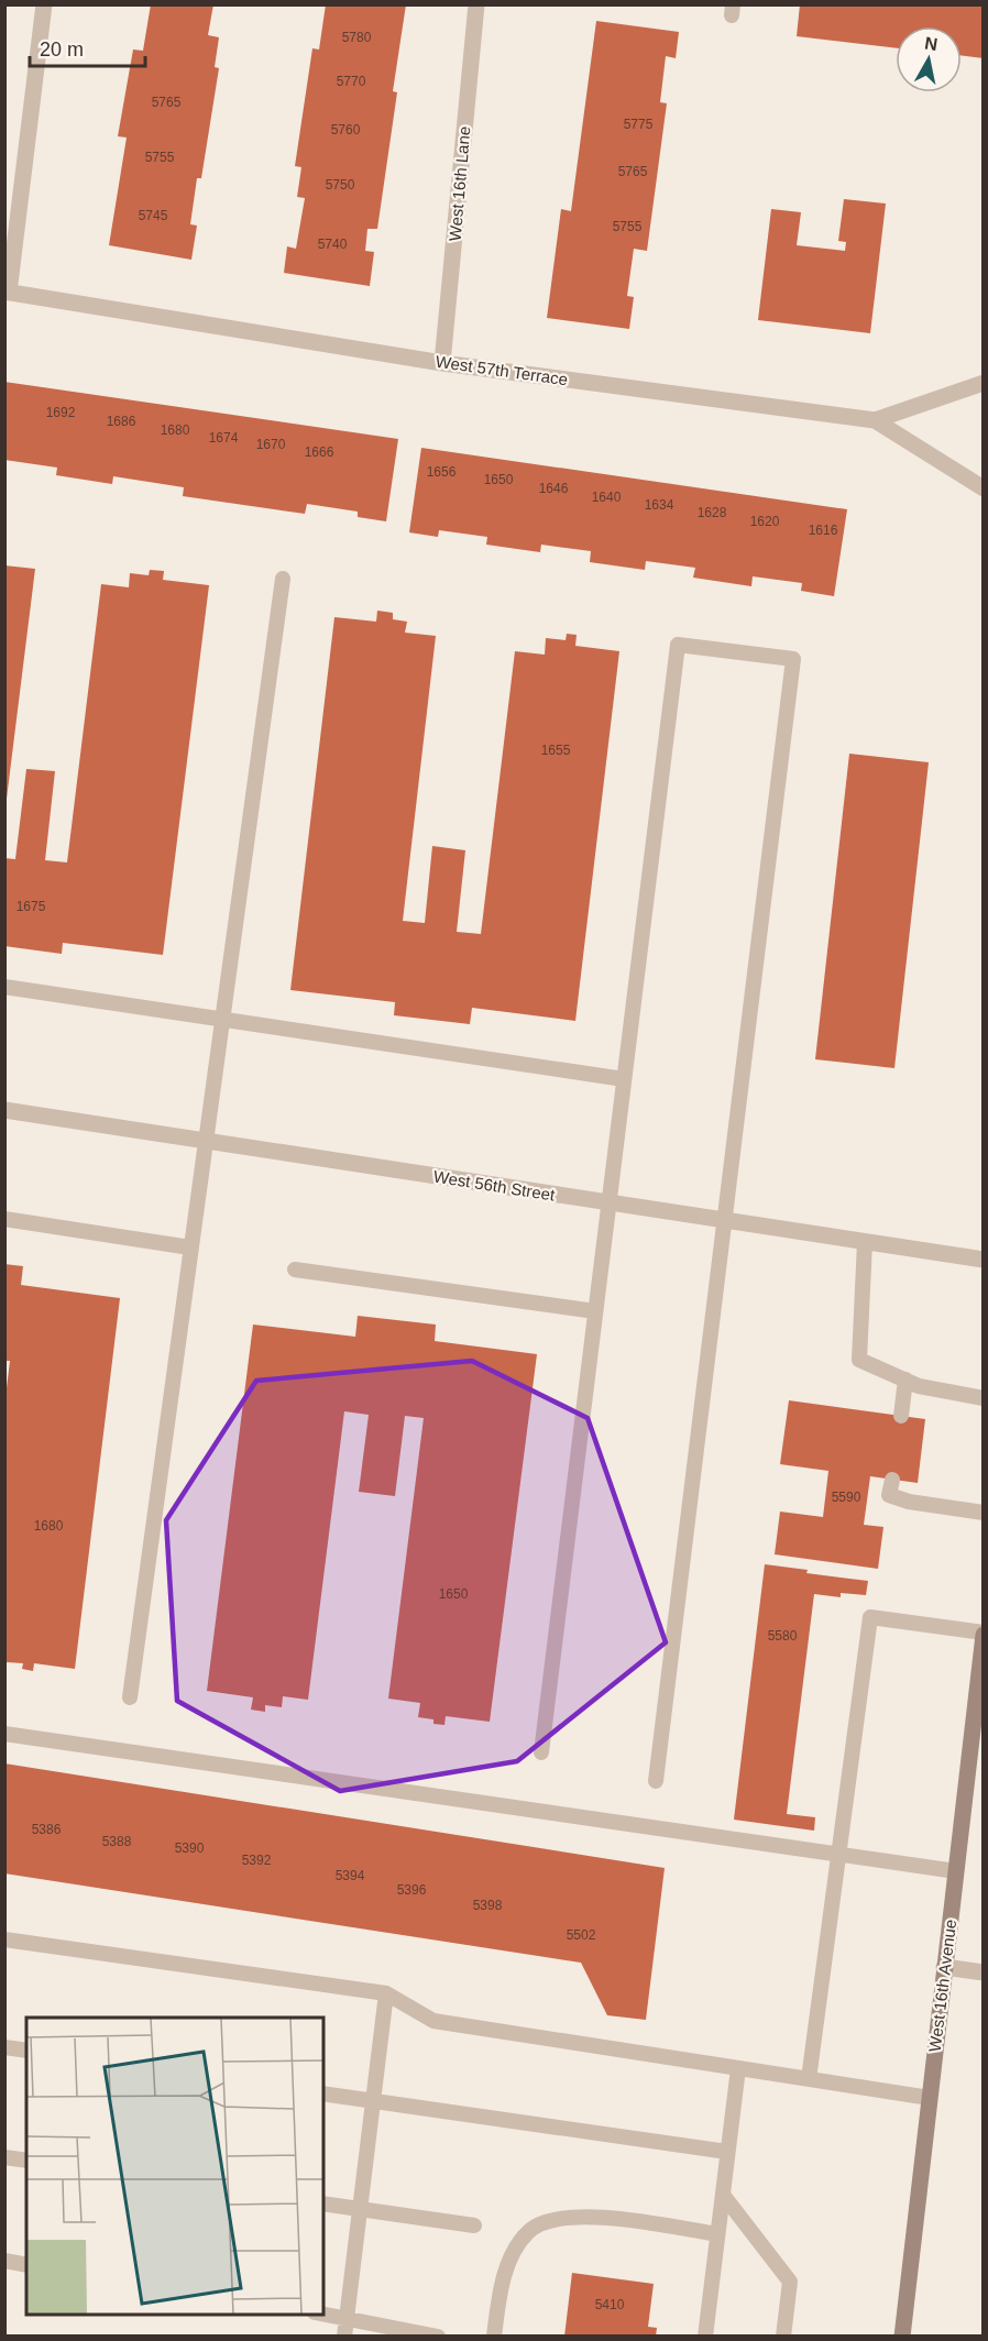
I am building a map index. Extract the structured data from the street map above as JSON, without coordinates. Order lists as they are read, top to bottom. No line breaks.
{"streets":{"main road":["West 16th Avenue"],"street":["West 16th Lane","West 57th Terrace","West 56th Street"]},"crossings":[["West 16th Lane","West 57th Terrace"]],"house_numbers":["5780","5770","5765","5775","5760","5755","5765","5750","5745","5755","5740","1692","1686","1680","1674","1670","1666","1656","1650","1646","1640","1634","1628","1620","1616","1655","1675","5590","1680","1650","5580","5386","5388","5390","5392","5394","5396","5398","5502","5410"],"scale_bar":"20 m","north":"top"}
